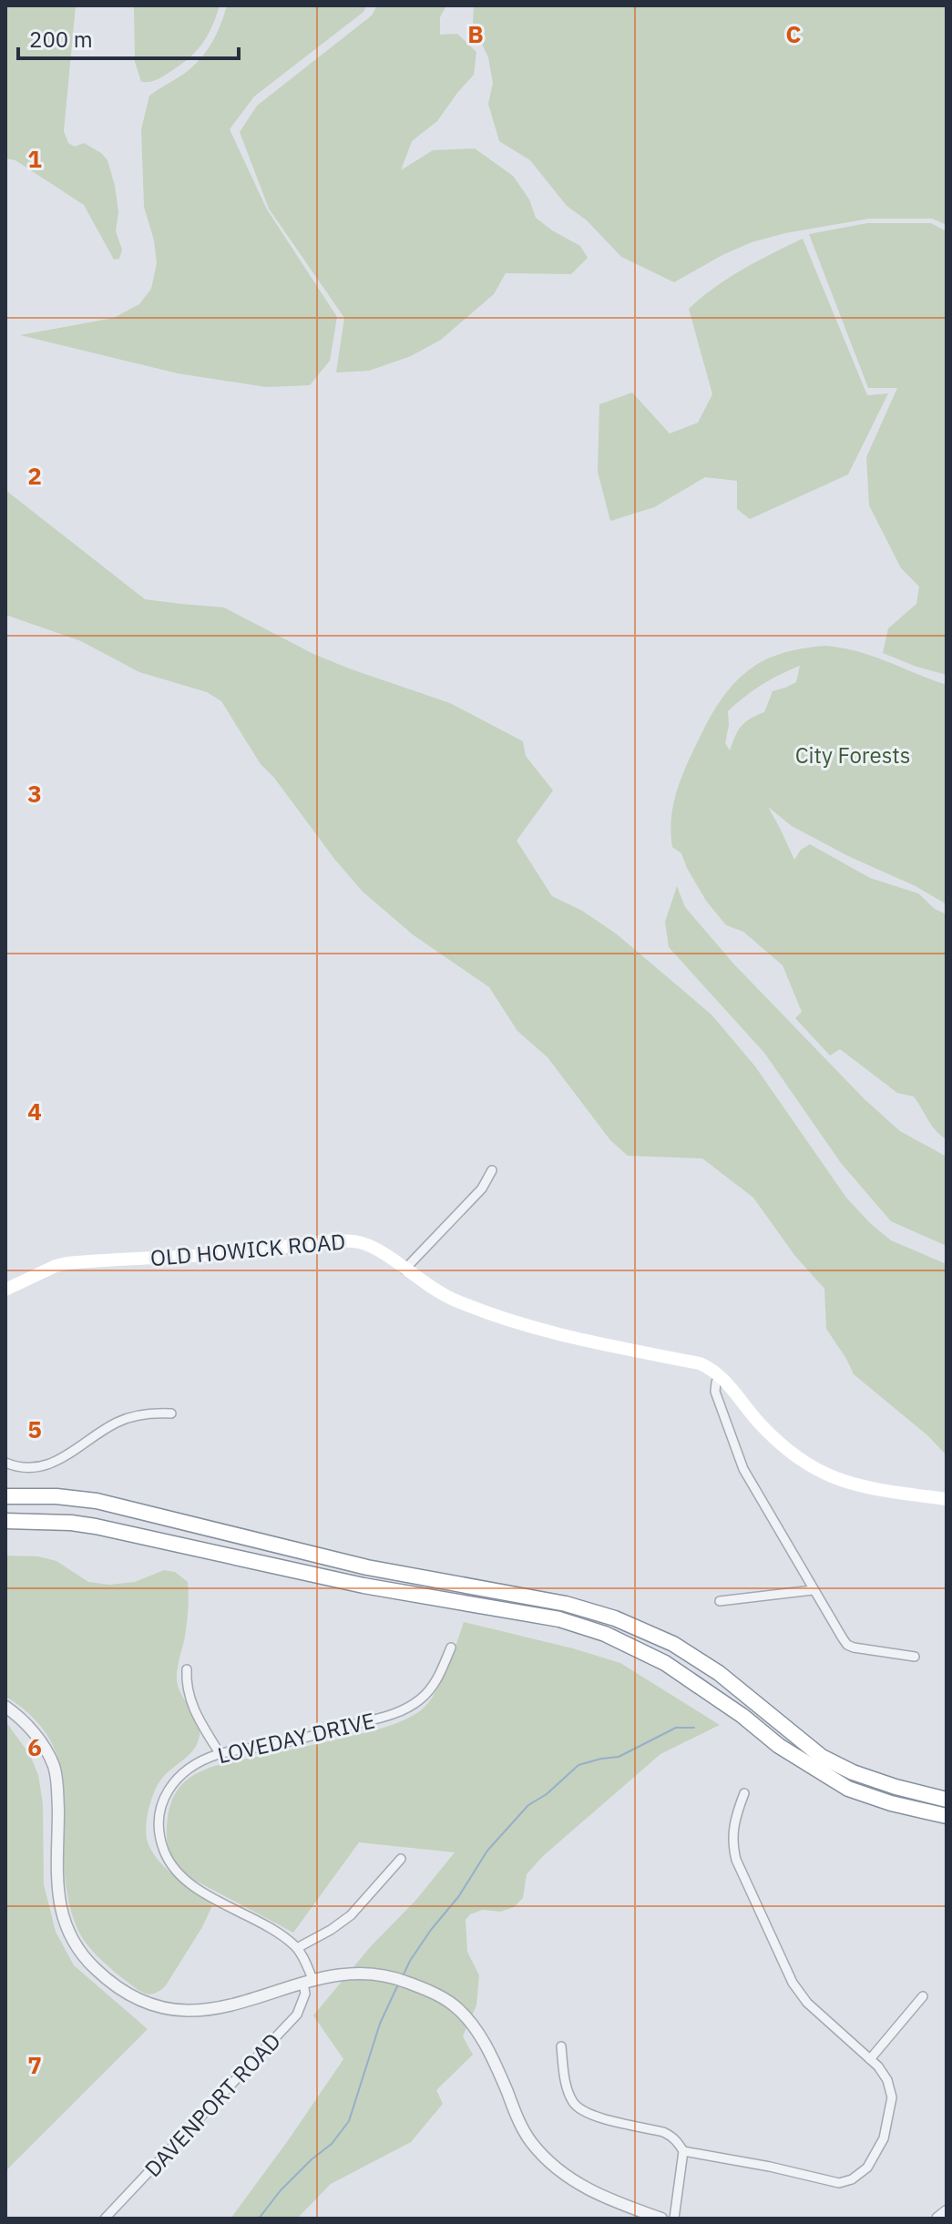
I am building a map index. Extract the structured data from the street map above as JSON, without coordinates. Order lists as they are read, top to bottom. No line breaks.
{"streets":{"main road":["OLD HOWICK ROAD"],"street":["LOVEDAY DRIVE","DAVENPORT ROAD"]},"crossings":[["LOVEDAY DRIVE","DAVENPORT ROAD"]],"parks":["City Forests"],"scale_bar":"200 m","grid":{"columns":["B","C"],"rows":["1","2","3","4","5","6","7"]}}
